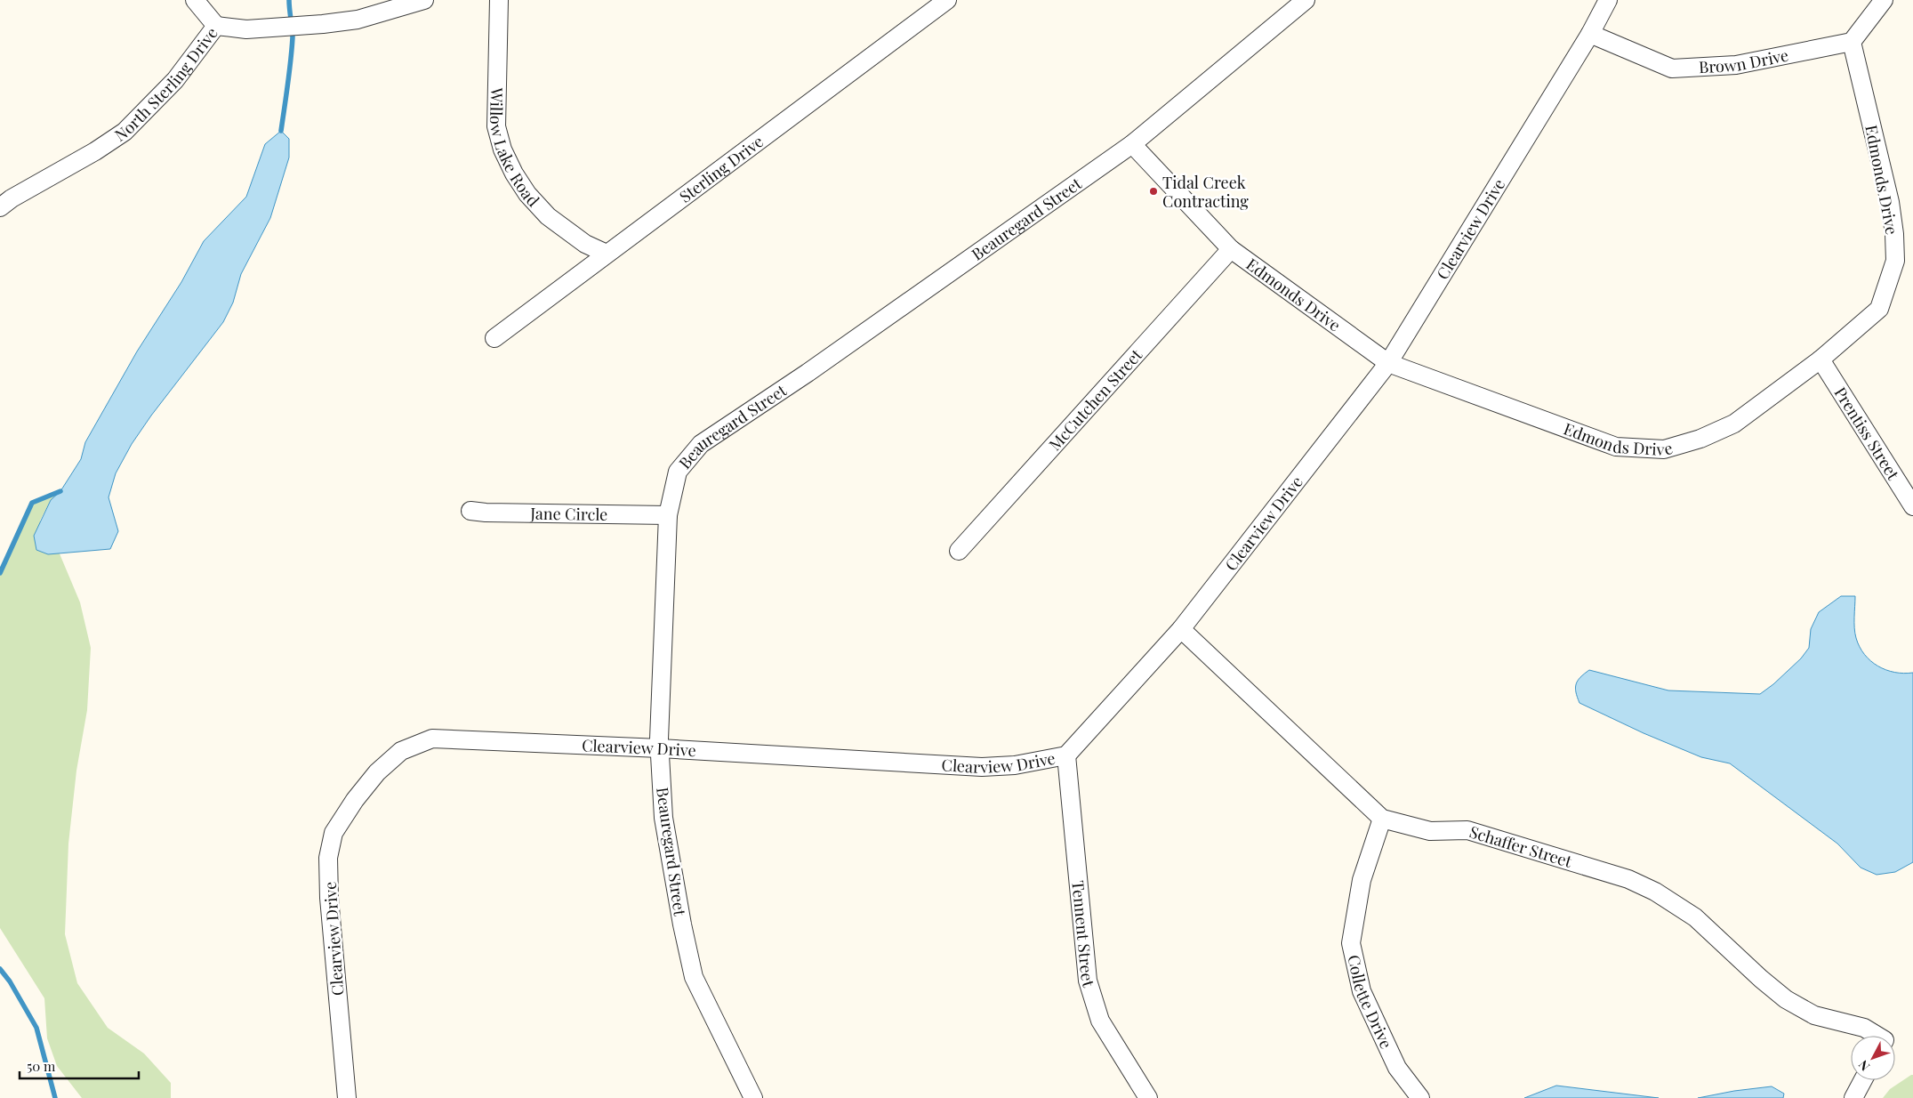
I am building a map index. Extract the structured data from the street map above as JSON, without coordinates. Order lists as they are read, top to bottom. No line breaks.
{"streets":{"street":["Brown Drive","North Sterling Drive","Willow Lake Road","Sterling Drive","Edmonds Drive","Beauregard Street","Clearview Drive","McCutchen Street","Prentiss Street","Jane Circle","Schaffer Street","Tennent Street","Collette Drive"]},"crossings":[["Brown Drive","Edmonds Drive"],["Brown Drive","Clearview Drive"],["Willow Lake Road","Sterling Drive"],["Edmonds Drive","Beauregard Street"],["Edmonds Drive","Clearview Drive"],["Edmonds Drive","McCutchen Street"],["Edmonds Drive","Prentiss Street"],["Beauregard Street","Clearview Drive"],["Beauregard Street","Jane Circle"],["Clearview Drive","Schaffer Street"],["Clearview Drive","Tennent Street"],["Schaffer Street","Collette Drive"]],"places":["Tidal Creek Contracting"],"scale_bar":"50 m","north":"bottom left"}
